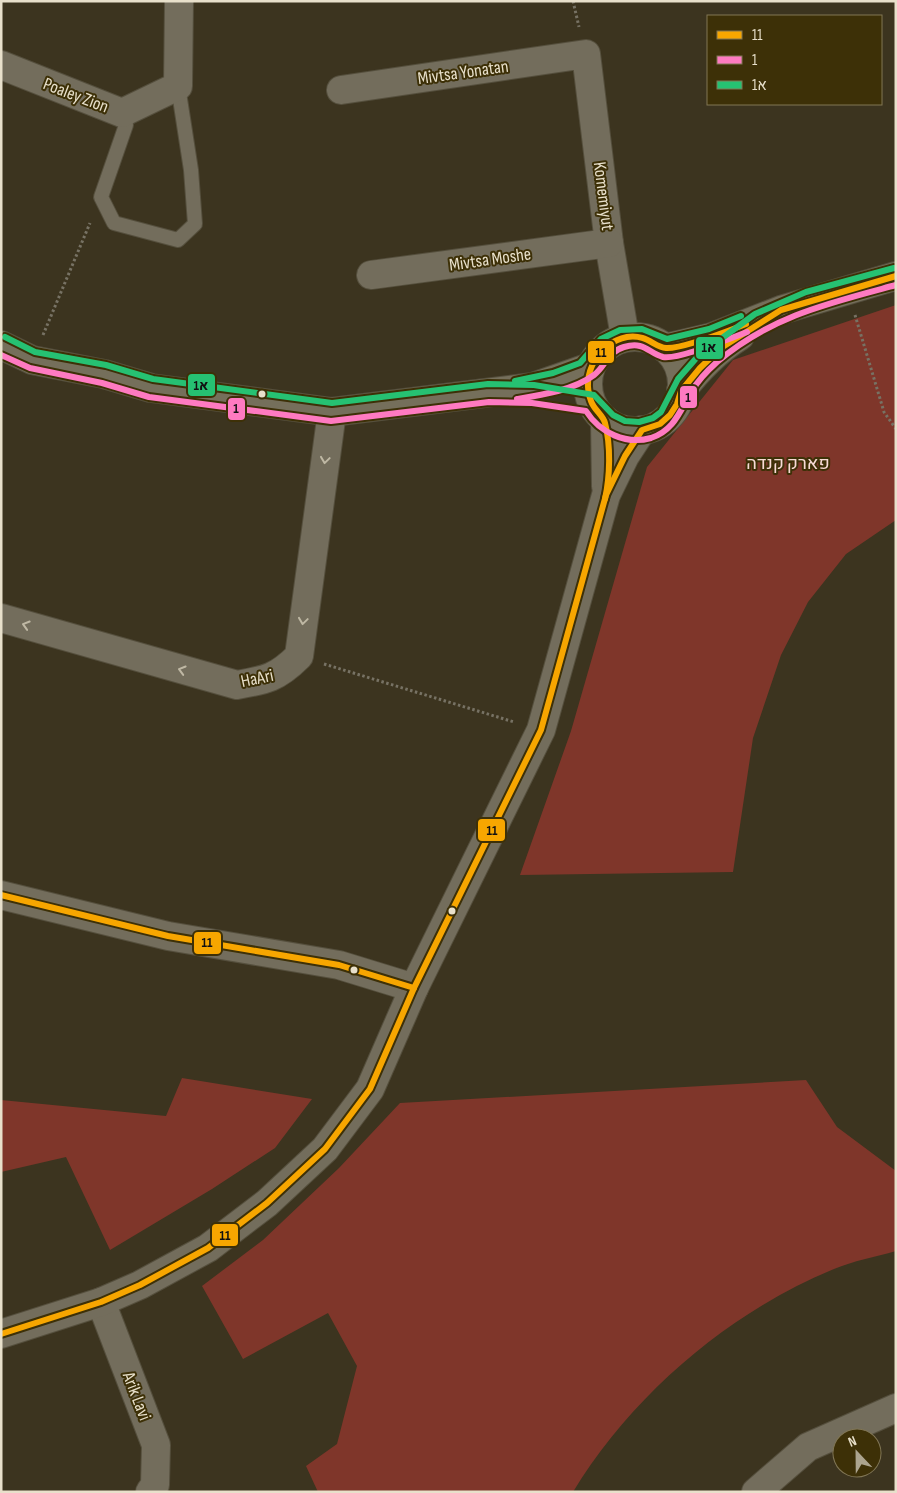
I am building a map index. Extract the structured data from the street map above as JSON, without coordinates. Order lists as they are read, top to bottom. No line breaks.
{"streets":{"street":["Mivtsa Yonatan","Poaley Zion","Komemiyut","Mivtsa Moshe","HaAri","Arik Lavi"]},"crossings":[["Mivtsa Yonatan","Komemiyut"],["Komemiyut","Mivtsa Moshe"]],"one_way":["HaAri"],"parks":["פארק קנדה"],"lines":["transit line 1א","transit line 11","transit line 1"],"legend":["11","1","1א"],"north":"top"}
